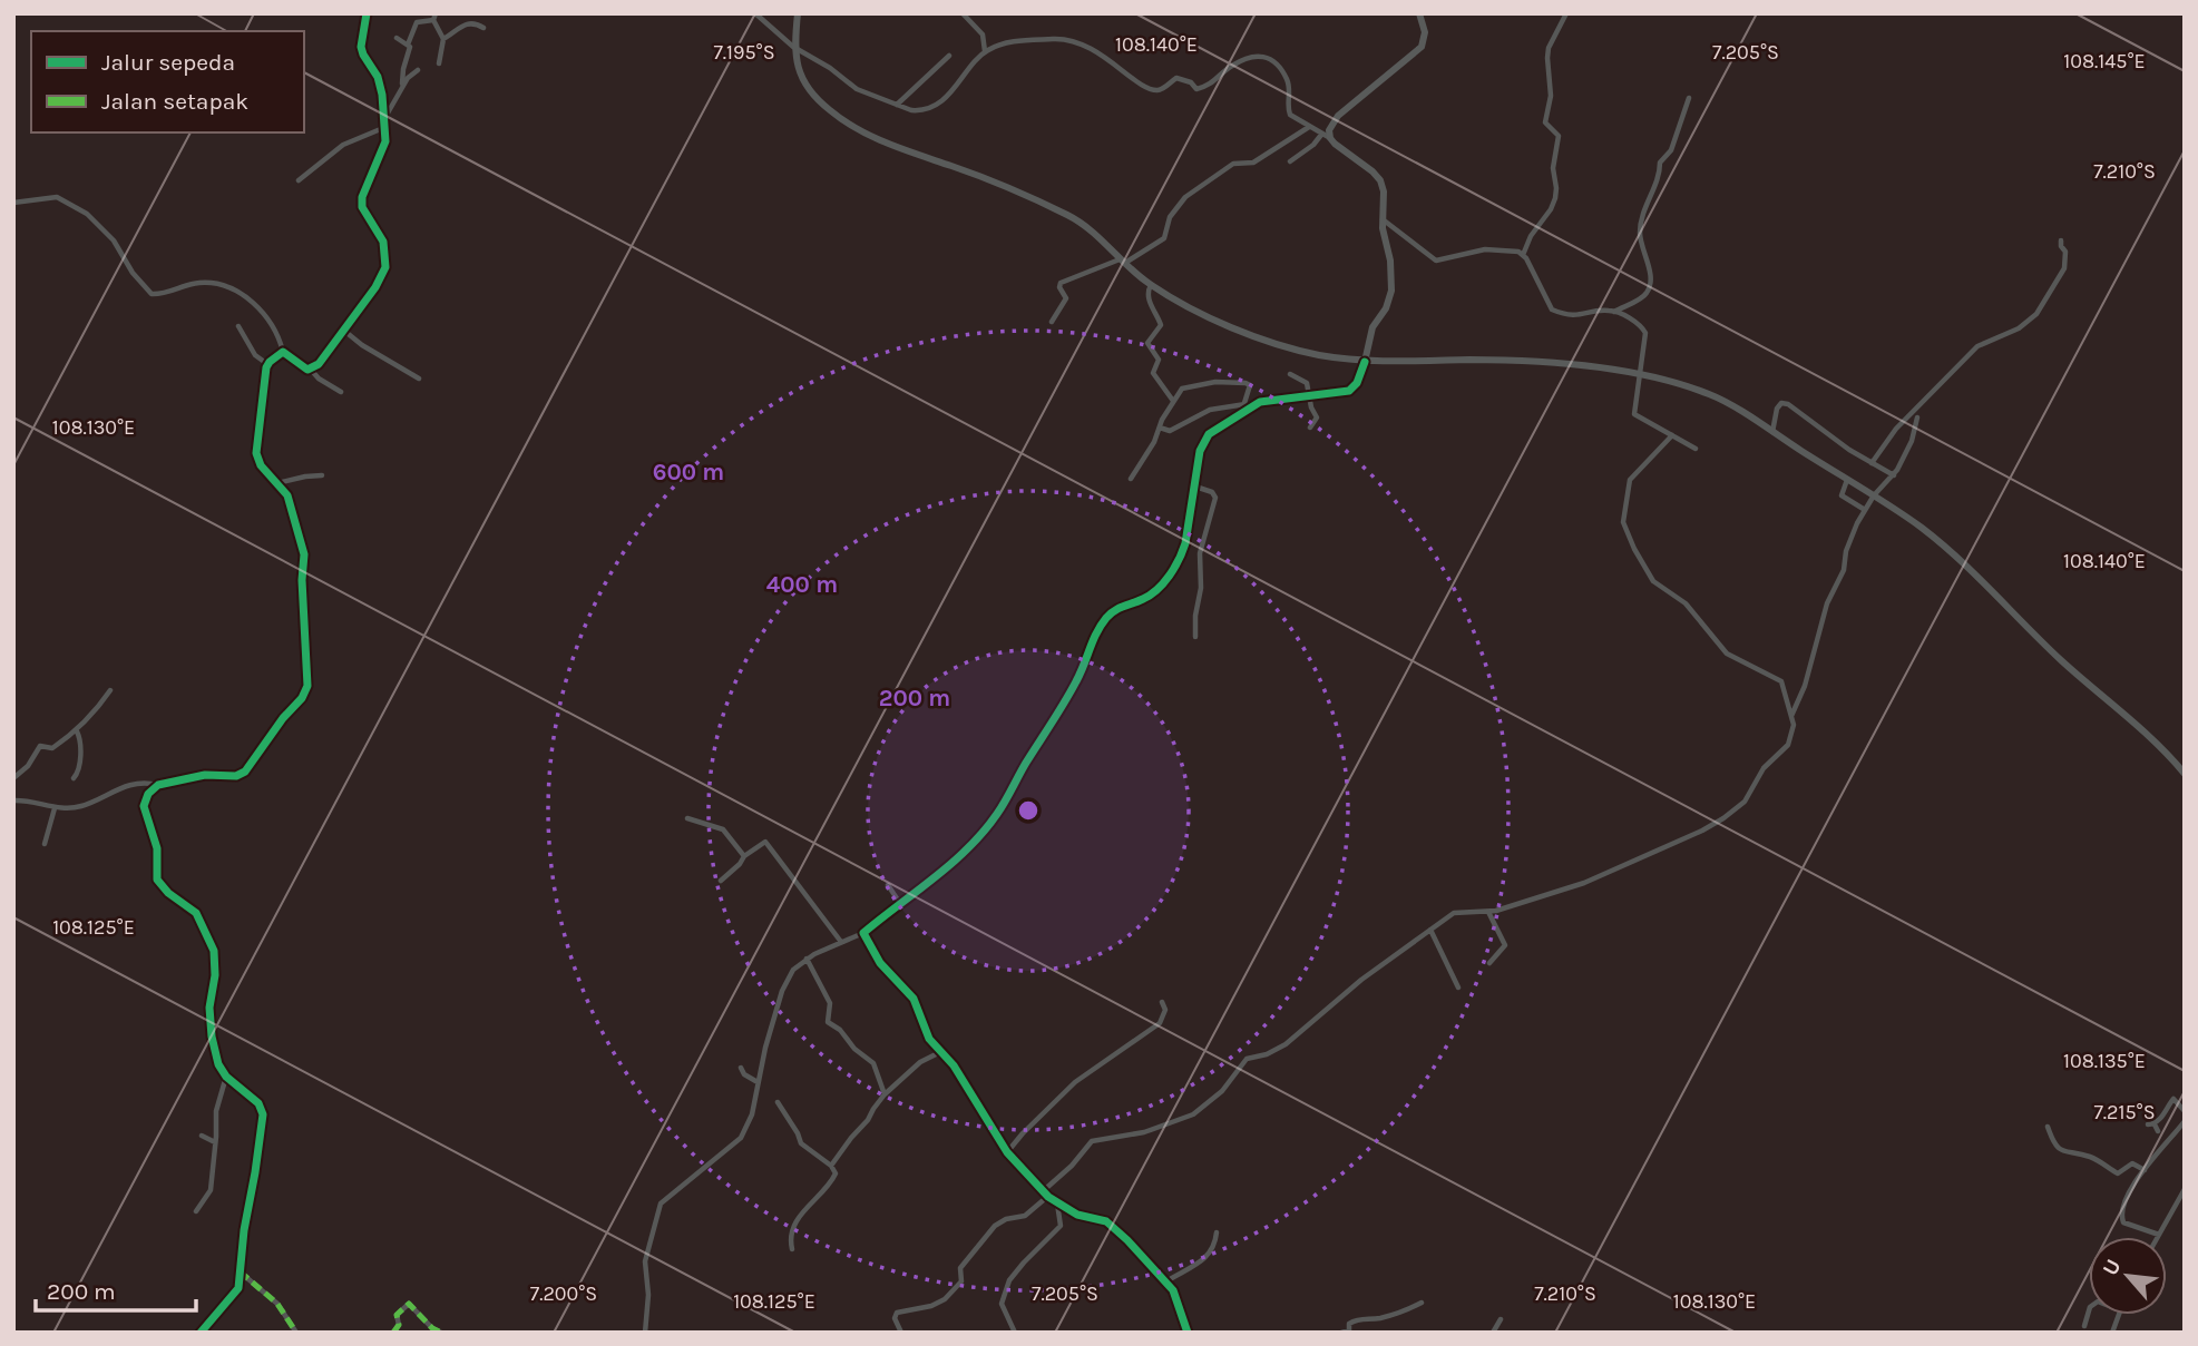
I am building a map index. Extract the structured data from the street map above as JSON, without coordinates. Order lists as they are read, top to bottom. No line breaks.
{"legend":["Jalur sepeda","Jalan setapak"],"scale_bar":"200 m","north":"top left","coordinates":["108.140°E","7.195°S","7.205°S","108.145°E","7.210°S","108.130°E","108.125°E","108.135°E","7.215°S","7.200°S"],"rings":["600 m","400 m","200 m"]}
